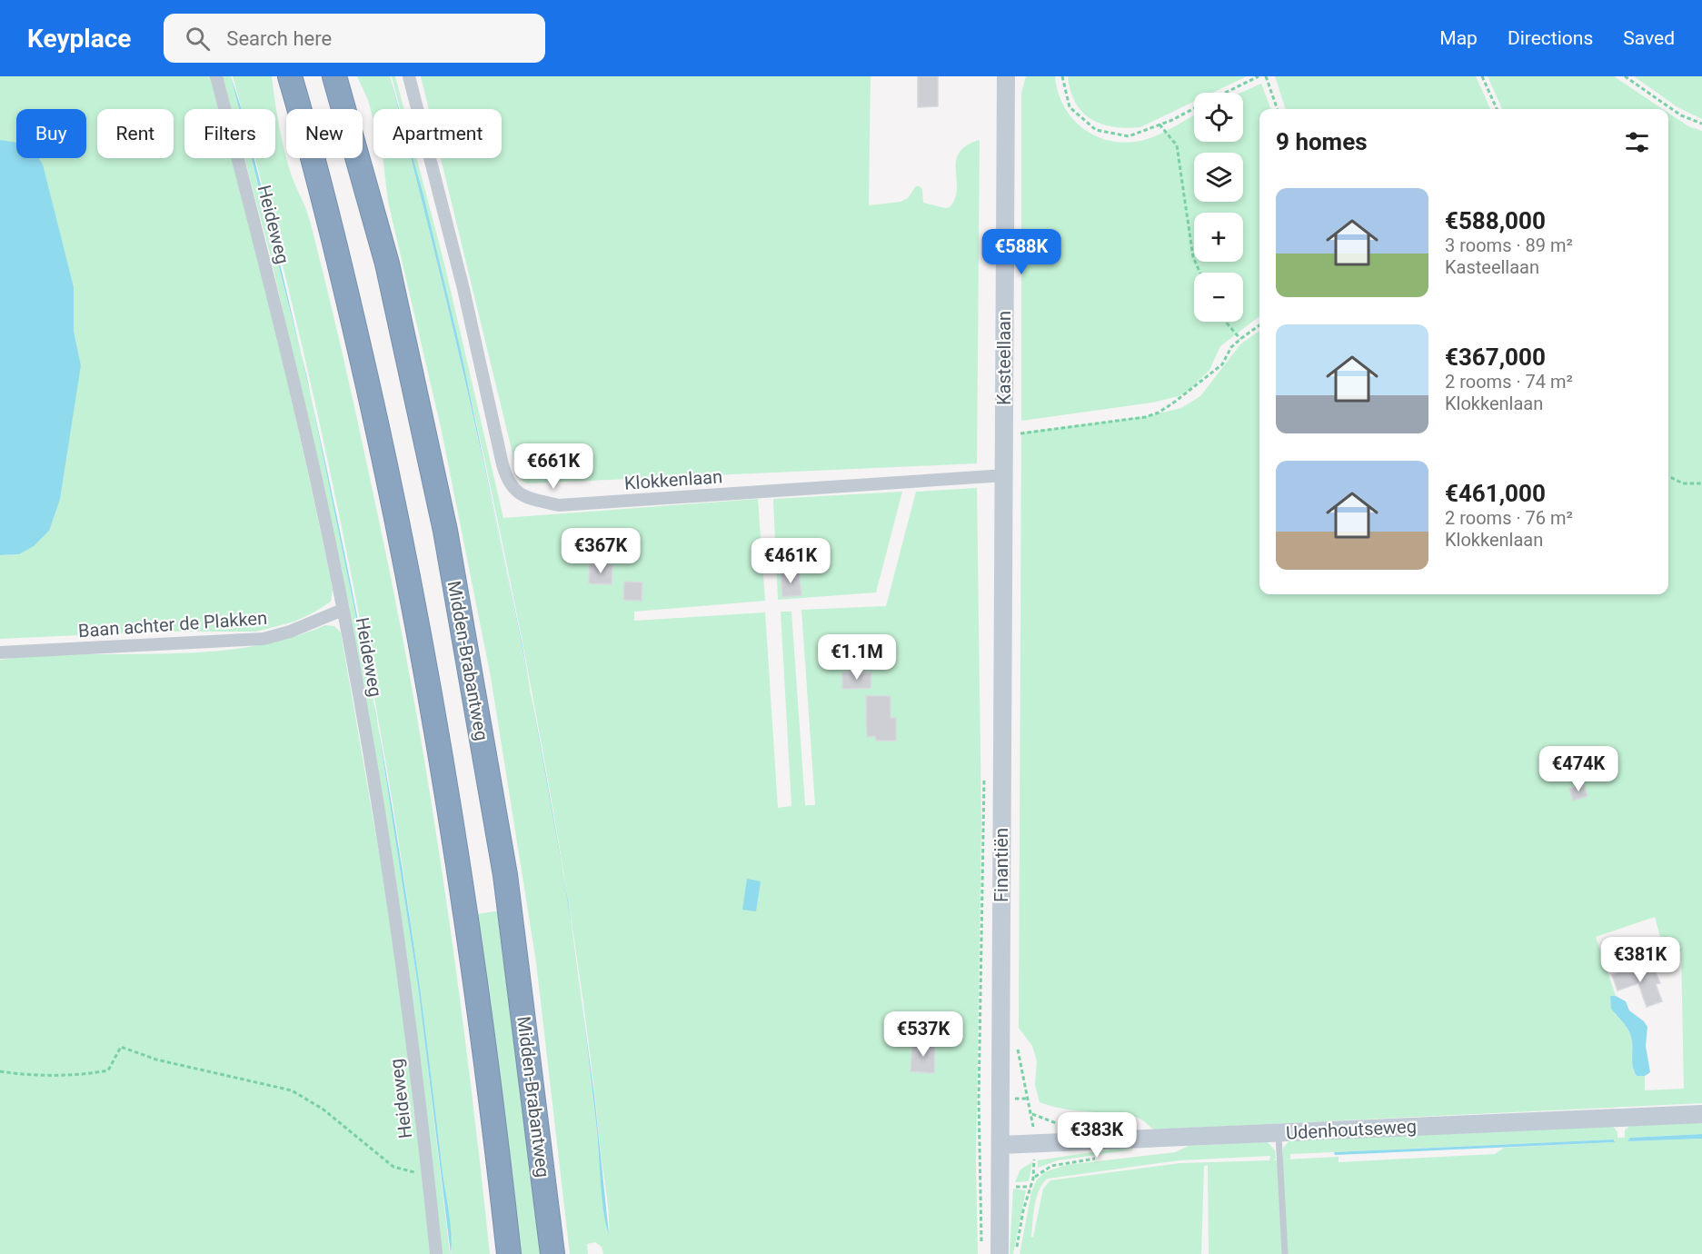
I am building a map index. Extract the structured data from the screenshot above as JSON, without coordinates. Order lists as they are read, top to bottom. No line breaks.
{"streets":{"highway":["Midden-Brabantweg"],"street":["Heideweg","Kasteellaan","Klokkenlaan","Baan achter de Plakken","Finantiën","Udenhoutseweg"]},"crossings":[["Heideweg","Baan achter de Plakken"],["Kasteellaan","Klokkenlaan"],["Kasteellaan","Finantiën"],["Klokkenlaan","Finantiën"],["Finantiën","Udenhoutseweg"]],"page":{"header":"Keyplace","search":"Search here","nav":["Map","Directions","Saved"],"map_buttons":["+","−"],"chip":["Buy","Rent","Filters","New","Apartment"],"heading":"9 homes","list":[{"name":"€588,000","note":"3 rooms · 89 m² · Kasteellaan"},{"name":"€367,000","note":"2 rooms · 74 m² · Klokkenlaan"},{"name":"€461,000","note":"2 rooms · 76 m² · Klokkenlaan"}],"price":["€588K","€661K","€367K","€461K","€1.1M","€474K","€381K","€537K","€383K"]}}
